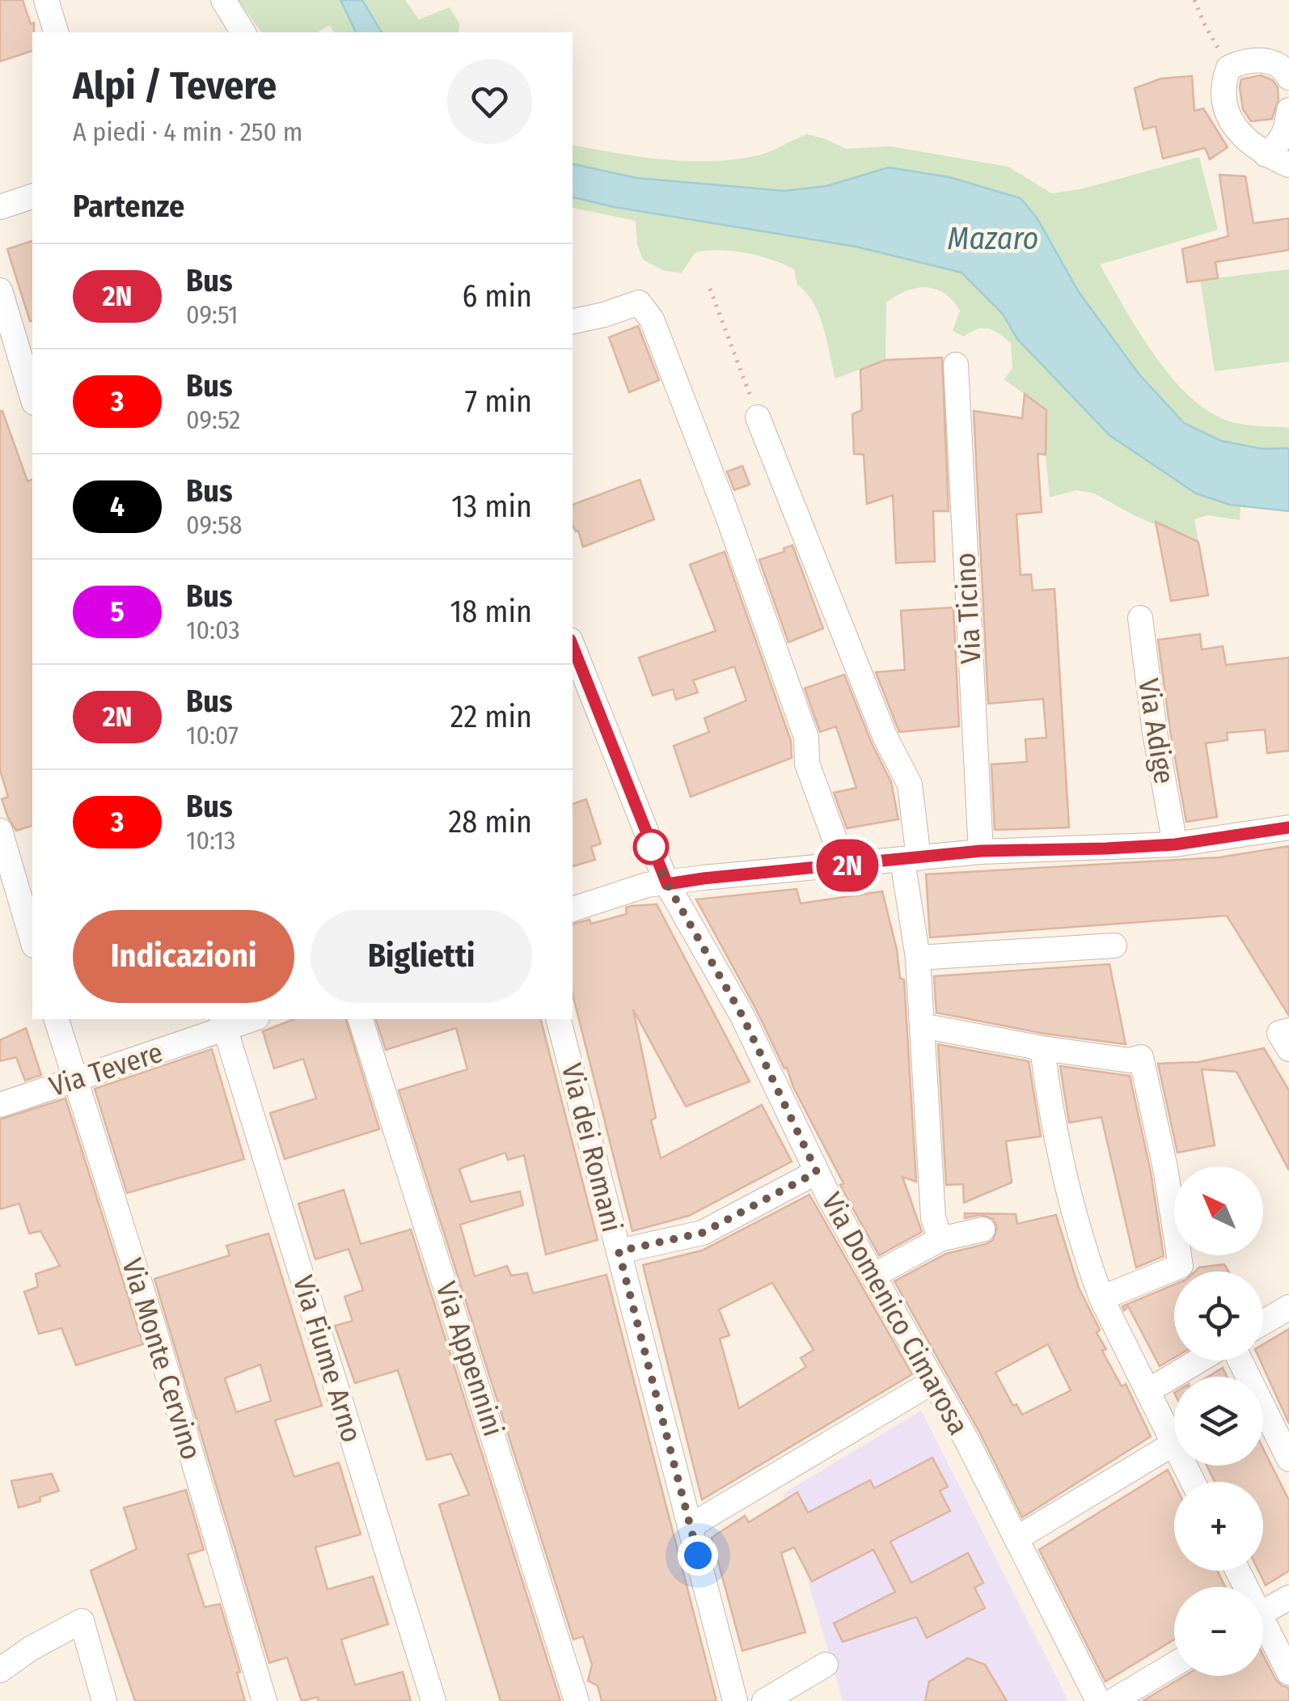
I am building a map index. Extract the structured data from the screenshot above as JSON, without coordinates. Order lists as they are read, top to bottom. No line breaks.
{"streets":{"street":["Via Ticino","Via Adige","Via Tevere","Via dei Romani","Via Domenico Cimarosa","Via Monte Cervino","Via Fiume Arno","Via Appennini"]},"crossings":[["Via Tevere","Via Monte Cervino"],["Via Tevere","Via Fiume Arno"]],"water":["Mazaro"],"lines":["bus line 2N"],"north":"top left","page":{"on_map":"2N","heading":[["Alpi / Tevere","A piedi · 4 min · 250 m"],"Partenze"],"list":[{"mark":"2N","name":"Bus","note":"09:51","value":"6 min"},{"mark":"3","name":"Bus","note":"09:52","value":"7 min"},{"mark":"4","name":"Bus","note":"09:58","value":"13 min"},{"mark":"5","name":"Bus","note":"10:03","value":"18 min"},{"mark":"2N","name":"Bus","note":"10:07","value":"22 min"},{"mark":"3","name":"Bus","note":"10:13","value":"28 min"}],"buttons":["Indicazioni","Biglietti"],"map_buttons":["+","−"]}}
